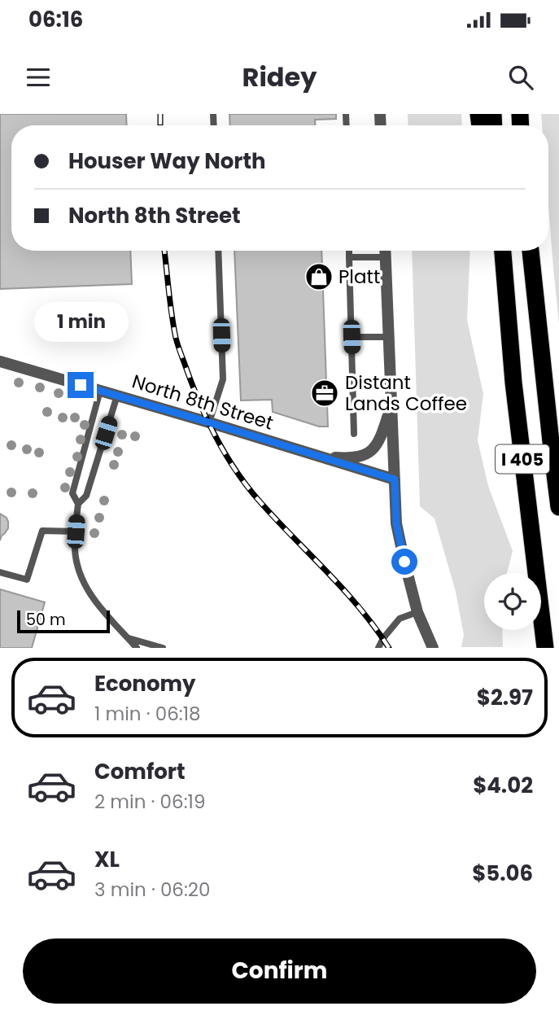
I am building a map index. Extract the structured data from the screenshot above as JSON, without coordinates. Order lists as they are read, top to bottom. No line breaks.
{"streets":{"highway":["I 405"],"street":["North 8th Street"]},"places":{"shop":["Platt"],"office":["Distant Lands Coffee"]},"scale_bar":"50 m","page":{"status":"06:16","header":"Ridey","banner":["Houser Way North","North 8th Street"],"bubble":"1 min","scale":"50 m","list":[{"name":"Economy","note":"1 min · 06:18","value":"$2.97"},{"name":"Comfort","note":"2 min · 06:19","value":"$4.02"},{"name":"XL","note":"3 min · 06:20","value":"$5.06"}],"buttons":"Confirm"}}
